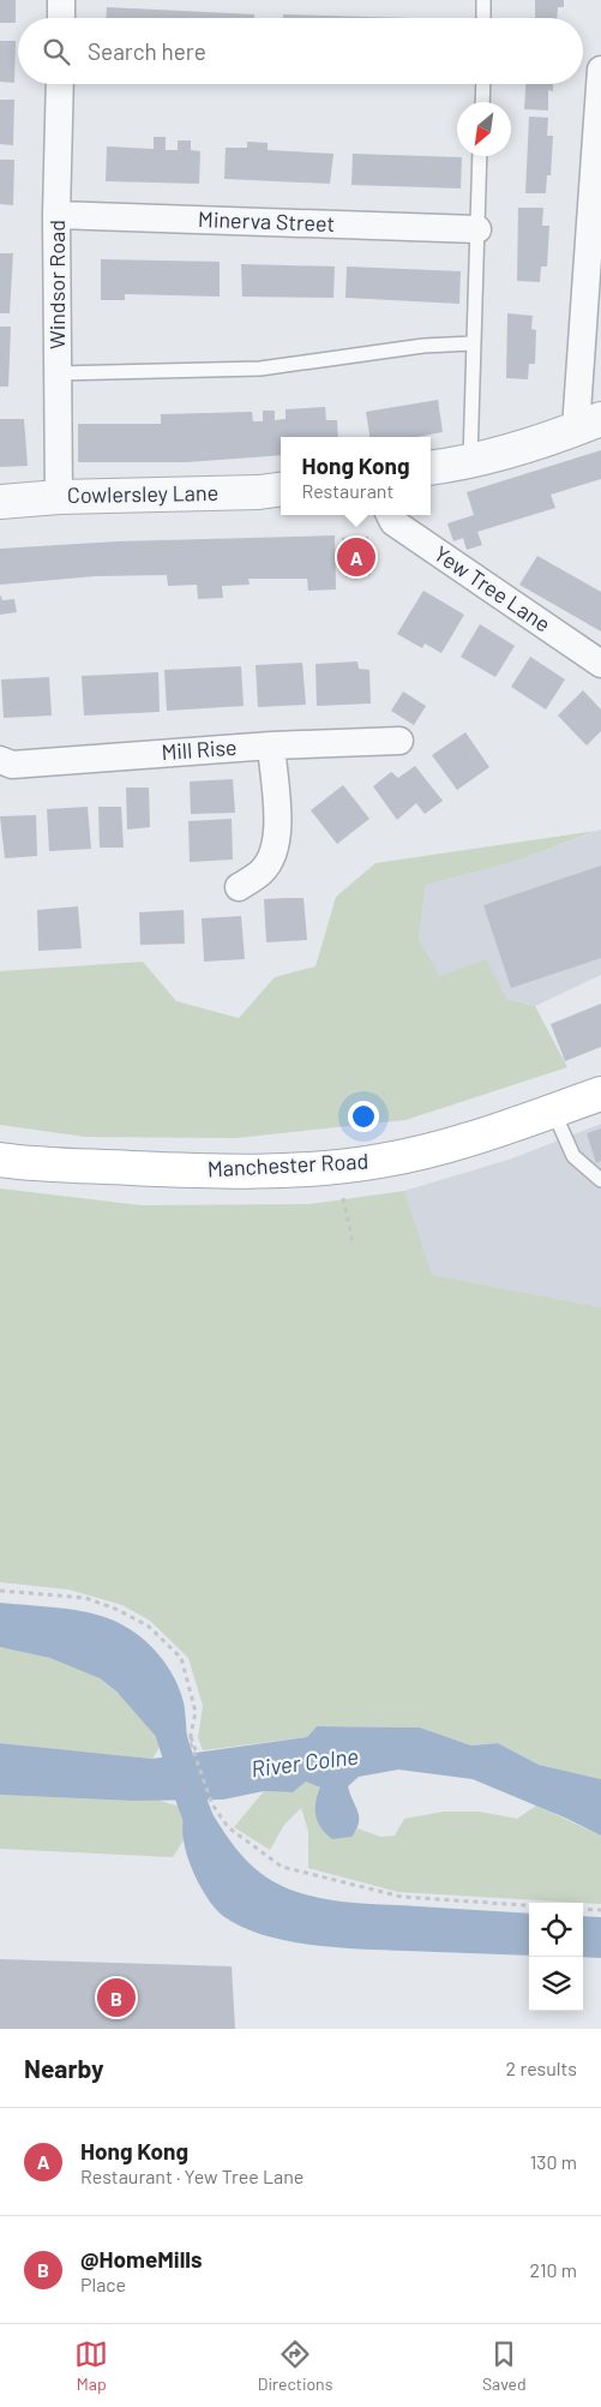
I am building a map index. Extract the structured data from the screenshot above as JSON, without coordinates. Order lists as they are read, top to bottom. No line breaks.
{"streets":{"main road":["Manchester Road"],"street":["Minerva Street","Windsor Road","Cowlersley Lane","Yew Tree Lane","Mill Rise"]},"crossings":[["Minerva Street","Windsor Road"],["Windsor Road","Cowlersley Lane"]],"water":["River Colne"],"north":"bottom left","page":{"search":"Search here","popup":["Hong Kong","Restaurant"],"pins":["A","B"],"heading":["Nearby","2 results"],"list":[{"mark":"A","name":"Hong Kong","note":"Restaurant · Yew Tree Lane","value":"130 m"},{"mark":"B","name":"@HomeMills","note":"Place","value":"210 m"}],"nav":["Map","Directions","Saved"]}}
